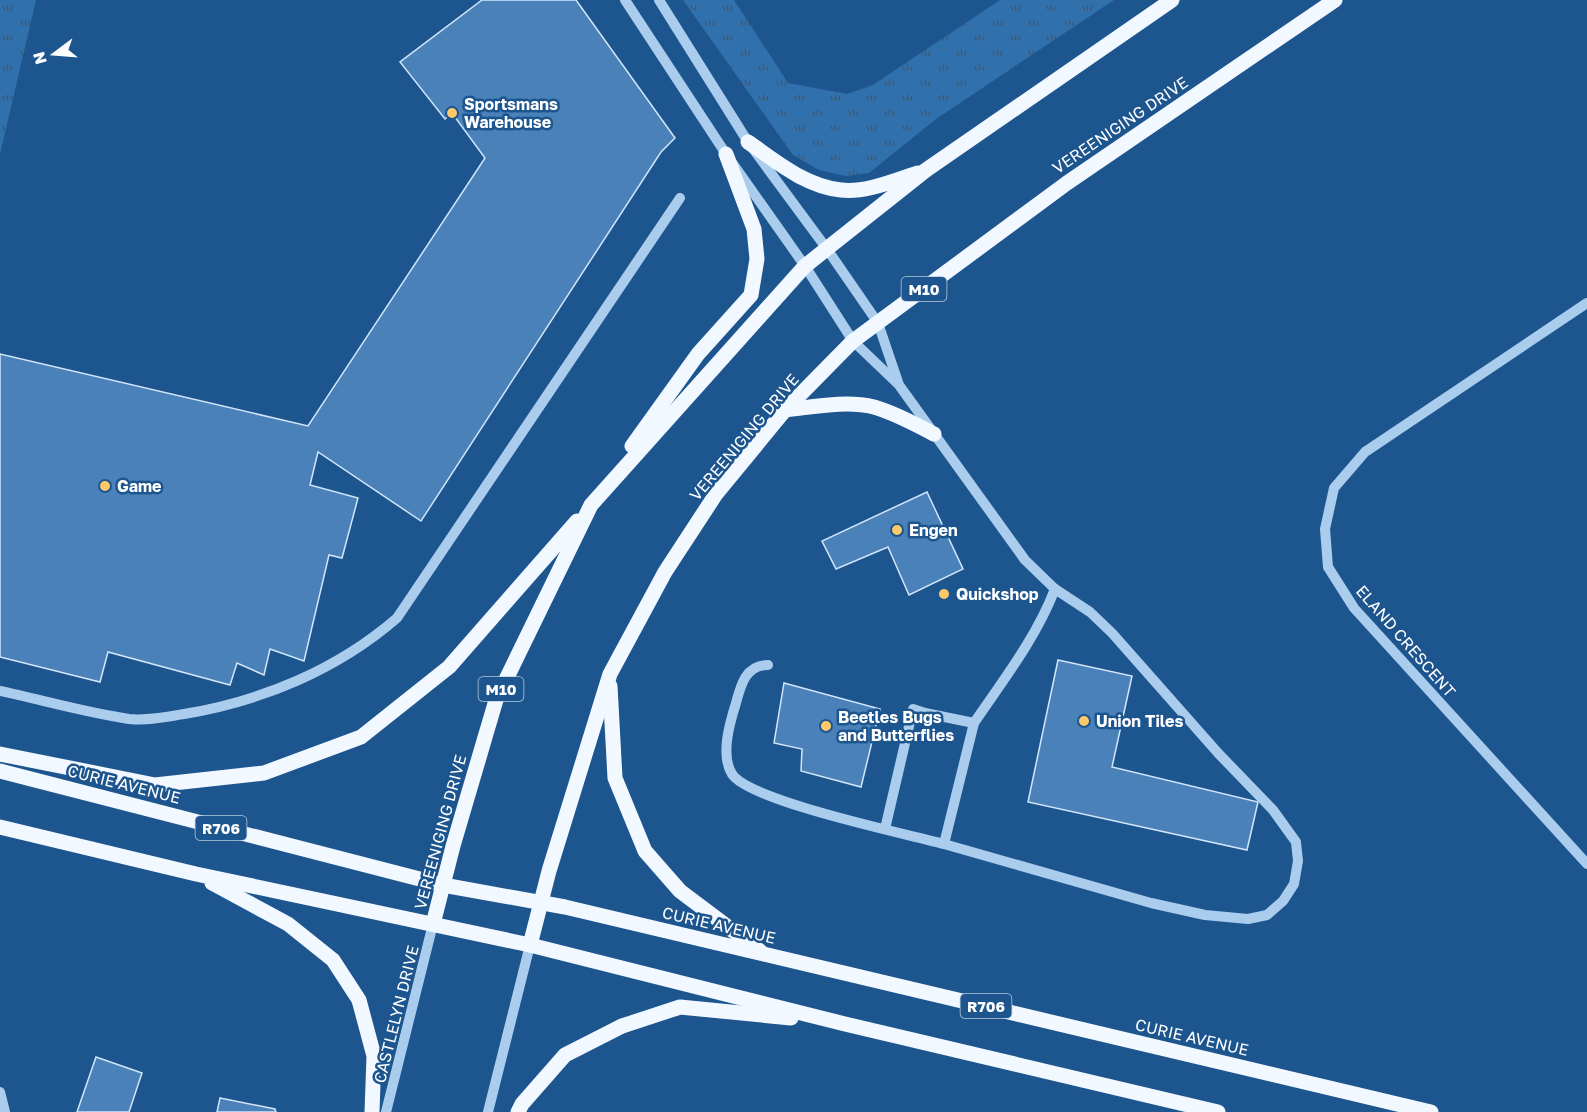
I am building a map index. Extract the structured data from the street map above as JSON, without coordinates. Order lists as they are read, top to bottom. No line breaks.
{"streets":{"main road":["VEREENIGING DRIVE","M10","CURIE AVENUE","R706"],"street":["ELAND CRESCENT","CASTLELYN DRIVE"]},"crossings":[["VEREENIGING DRIVE","CURIE AVENUE"],["VEREENIGING DRIVE","CASTLELYN DRIVE"]],"places":["Sportsmans Warehouse","Game","Engen","Quickshop","Union Tiles","Beetles Bugs and Butterflies"],"north":"left"}
